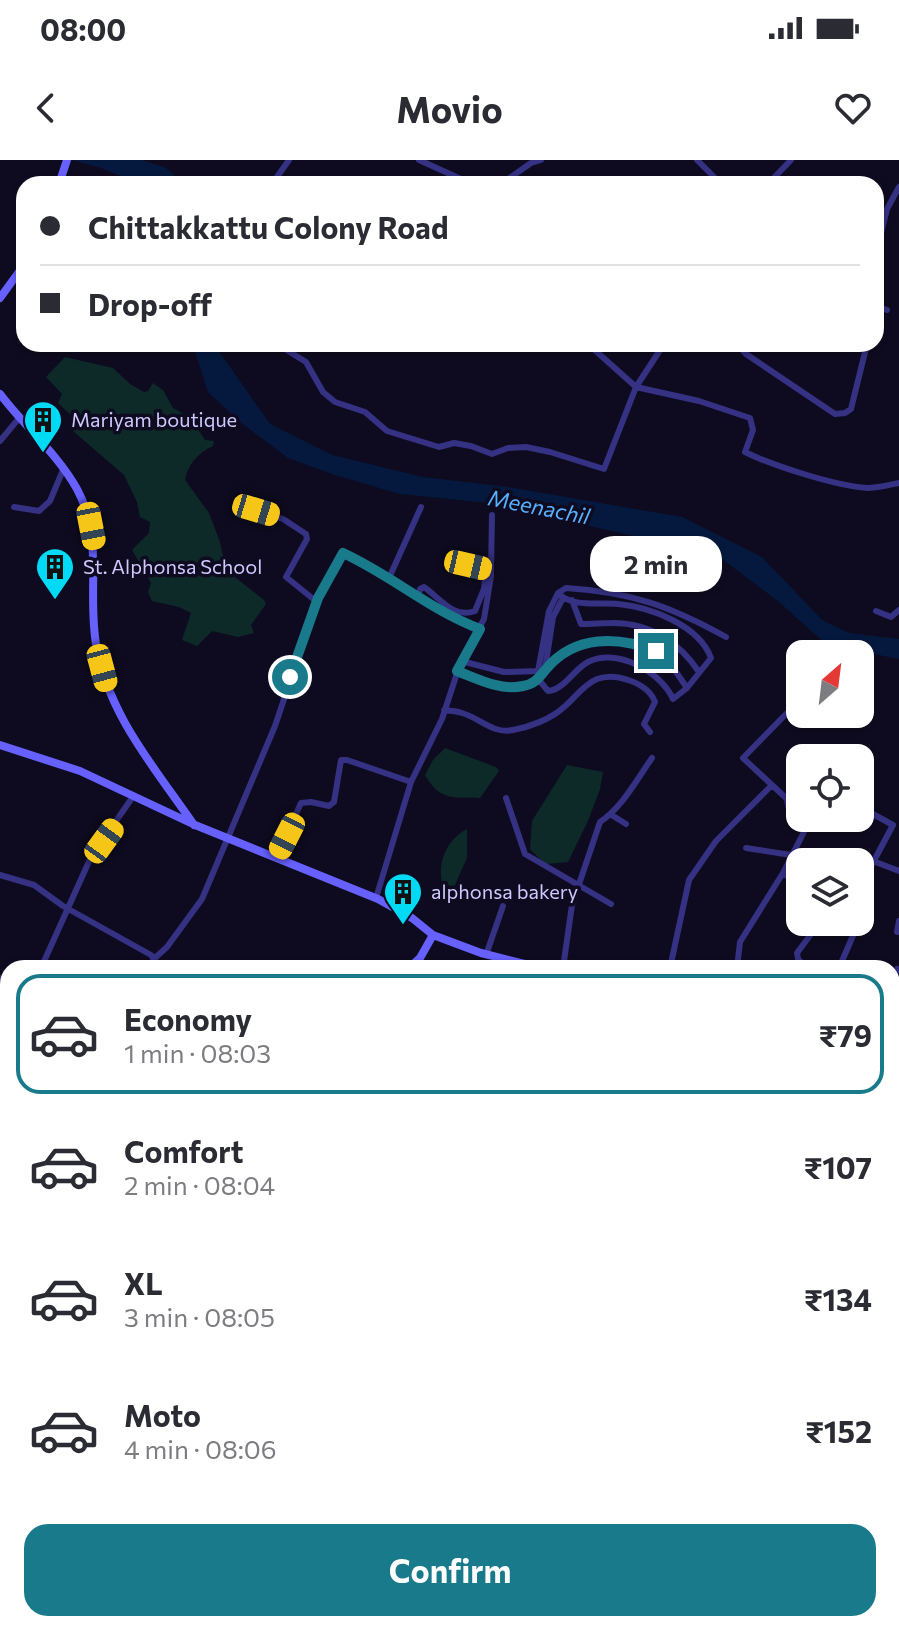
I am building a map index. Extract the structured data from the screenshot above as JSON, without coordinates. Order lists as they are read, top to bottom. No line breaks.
{"water":["Meenachil"],"places":{"building":["Mariyam boutique","St. Alphonsa School","alphonsa bakery"]},"north":"top right","page":{"status":"08:00","header":"Movio","banner":["Chittakkattu Colony Road","Drop-off"],"bubble":"2 min","list":[{"name":"Economy","note":"1 min · 08:03","value":"₹79"},{"name":"Comfort","note":"2 min · 08:04","value":"₹107"},{"name":"XL","note":"3 min · 08:05","value":"₹134"},{"name":"Moto","note":"4 min · 08:06","value":"₹152"}],"buttons":"Confirm"}}
